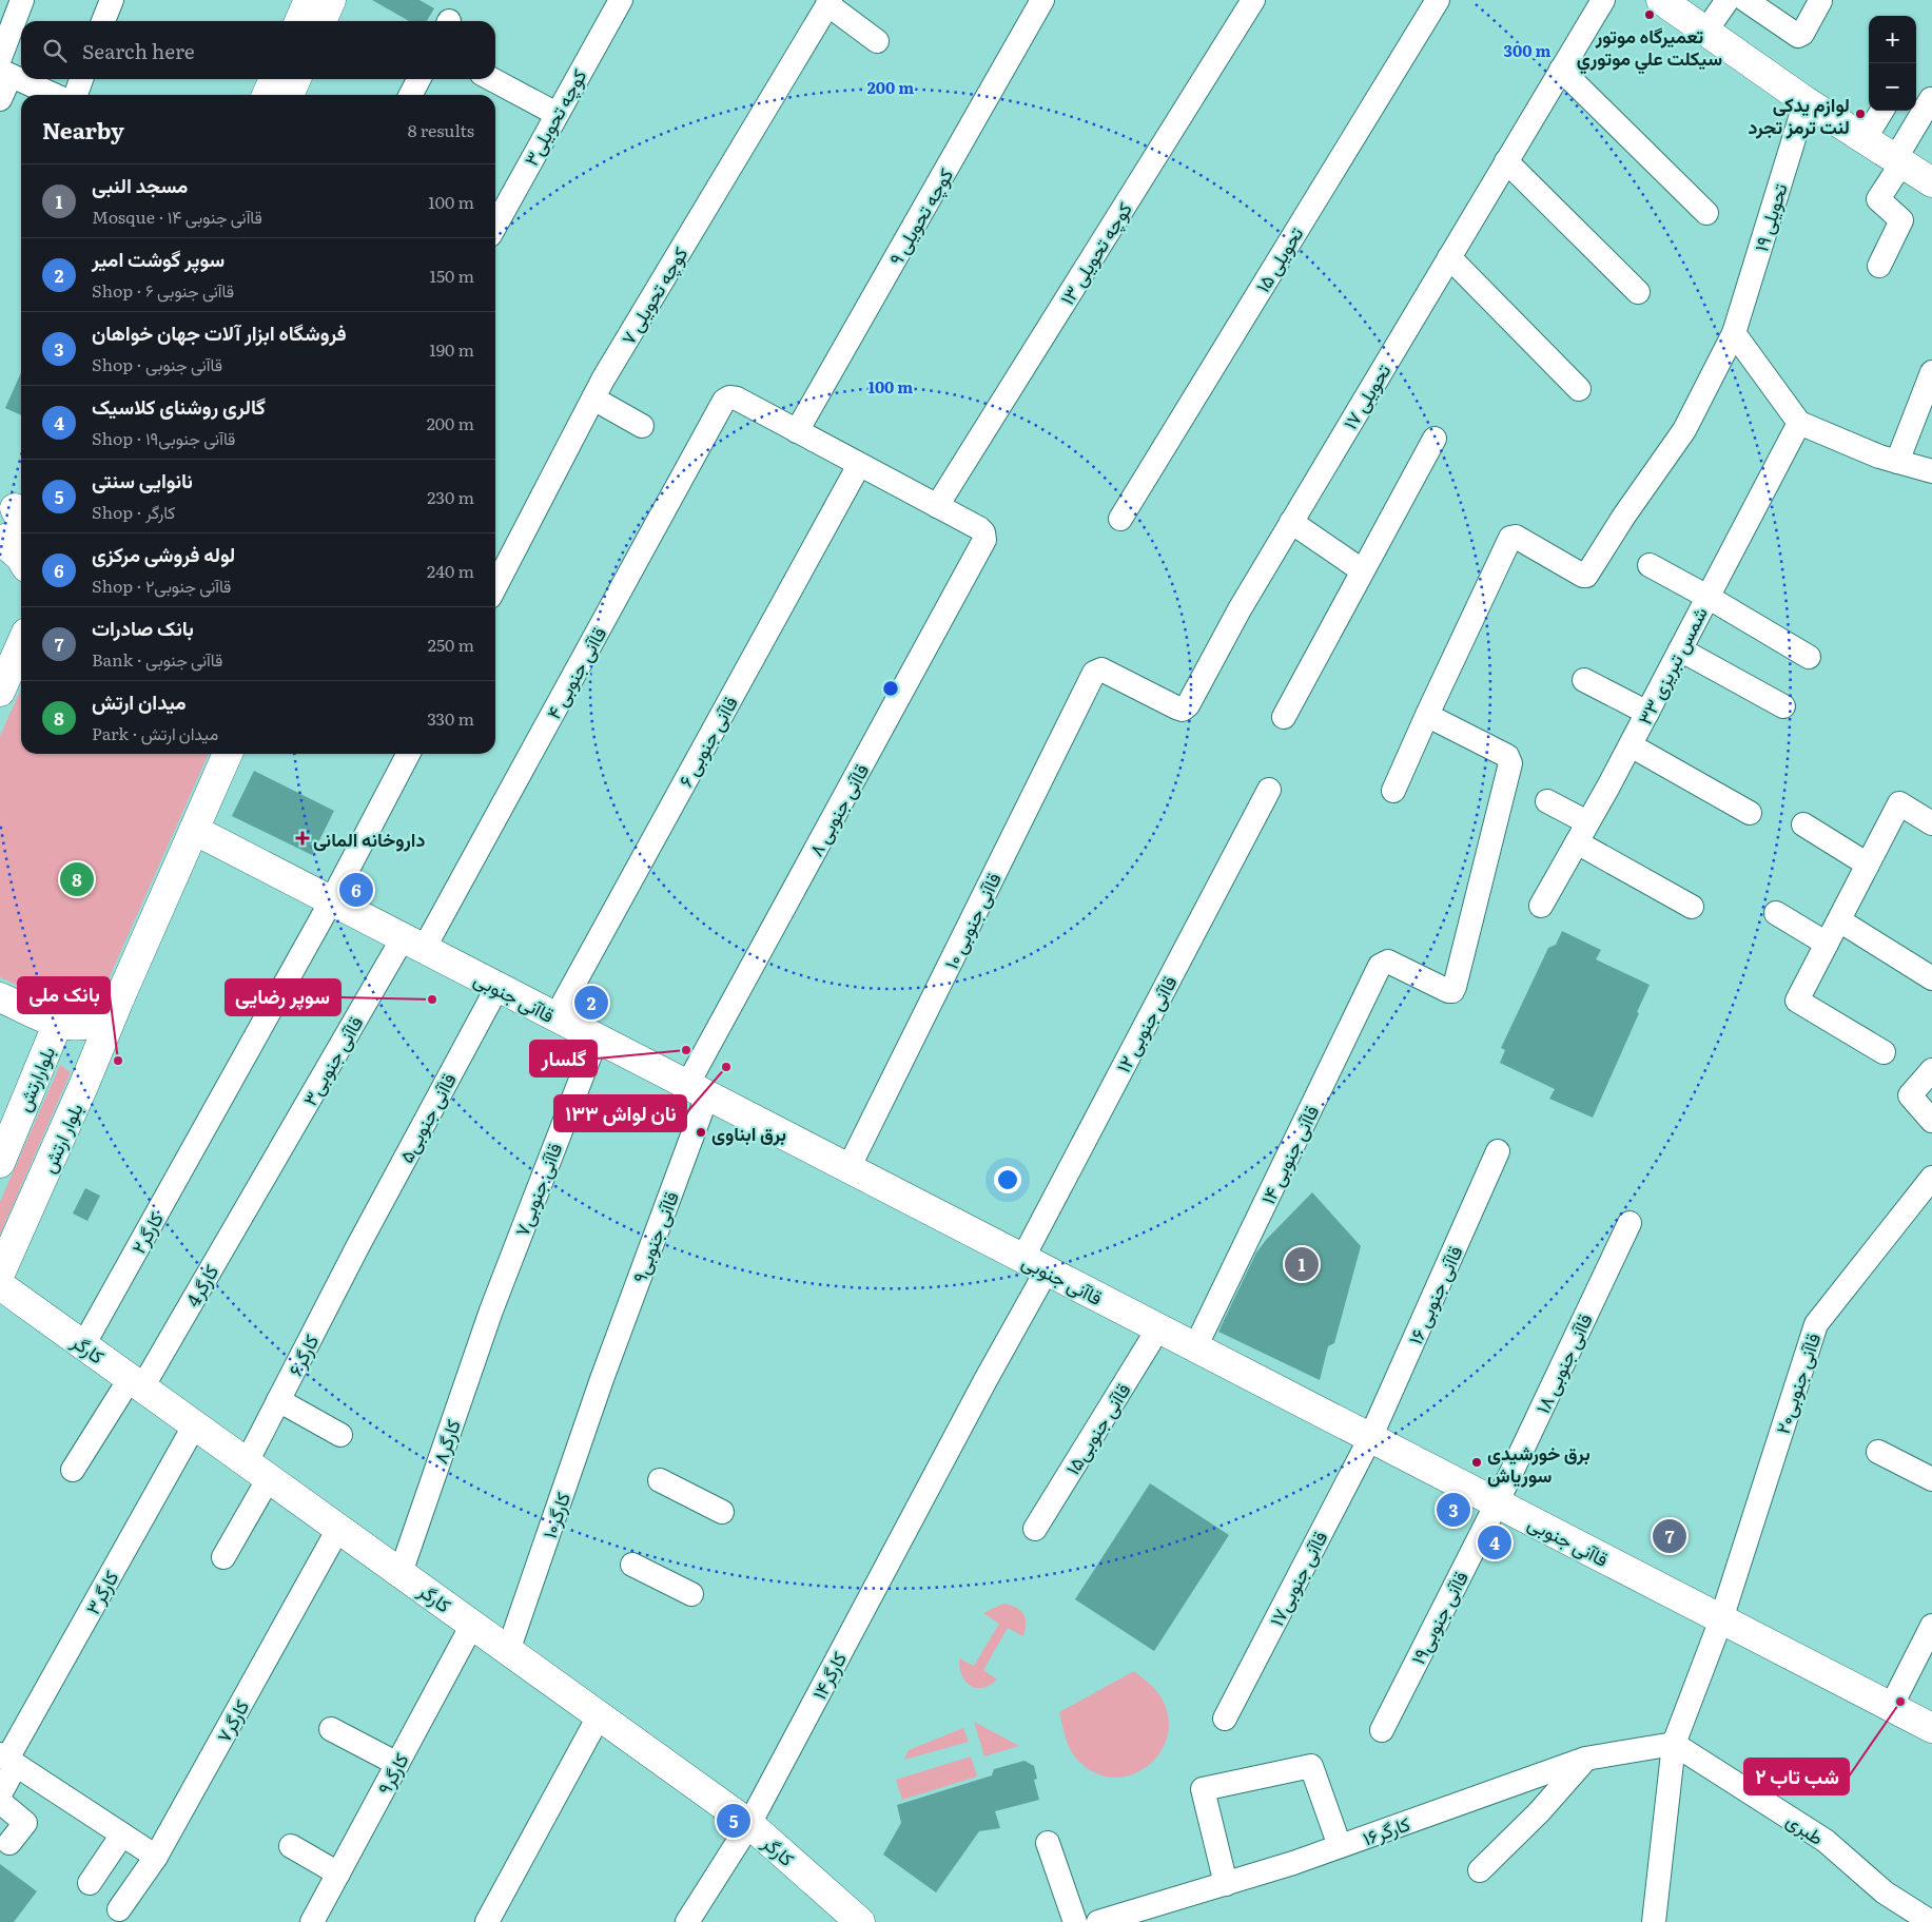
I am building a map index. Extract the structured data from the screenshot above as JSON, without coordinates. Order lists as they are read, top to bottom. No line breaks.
{"streets":{"main road":["قاآنی جنوبی","بلوارارتش","بلوار ارتش","کارگر"],"street":["کوچه تحویلی۳","کوچه تحویلی ۹","تحویلی ۱۹","کوچه تحویلی ۱۳","تحویلی ۱۵","کوچه تحویلی ۷","تحویلی ۱۷","شمس تبریزی ۳۳","قاآنی جنوبی ۴","قاآنی جنوبی ۶","قاآنی جنوبی ۸","قاآنی جنوبی ۱۰","قاآنی جنوبی ۱۲","قاآنی جنوبی۳","قاآنی جنوبی۵","قاآنی جنوبی ۱۴","قاآنی جنوبی۷","کارگر۲","قاآنی جنوبی۹","4کارگر","قاآنی جنوبی ۱۶","کارگر۶","قاآنی جنوبی ۱۸","۲۰قاآنی جنوبی","قاآنی جنوبی۱۵","کارگر۸","کارگر۱۰","قاآنی جنوبی۱۷","کارگر۳","قاآنی جنوبی۱۹","کارگر۱۴","کارگر۷","کارگر۹","طبری","کارگر۱۶"]},"crossings":[["کوچه تحویلی ۹","قاآنی جنوبی ۴"],["کوچه تحویلی ۱۳","قاآنی جنوبی ۸"],["تحویلی ۱۷","قاآنی جنوبی ۱۰"],["قاآنی جنوبی ۴","قاآنی جنوبی"],["قاآنی جنوبی ۴","قاآنی جنوبی۳"],["قاآنی جنوبی ۶","قاآنی جنوبی"],["قاآنی جنوبی ۸","قاآنی جنوبی"],["قاآنی جنوبی ۸","قاآنی جنوبی۹"],["قاآنی جنوبی ۱۰","قاآنی جنوبی"],["قاآنی جنوبی","قاآنی جنوبی ۱۲"],["قاآنی جنوبی","قاآنی جنوبی۳"],["قاآنی جنوبی","قاآنی جنوبی۵"],["قاآنی جنوبی","بلوار ارتش"],["قاآنی جنوبی","قاآنی جنوبی ۱۴"],["قاآنی جنوبی","قاآنی جنوبی۷"],["قاآنی جنوبی","کارگر۲"],["قاآنی جنوبی","قاآنی جنوبی۹"],["قاآنی جنوبی","قاآنی جنوبی ۱۶"],["قاآنی جنوبی","قاآنی جنوبی ۱۸"],["قاآنی جنوبی","۲۰قاآنی جنوبی"],["قاآنی جنوبی","قاآنی جنوبی۱۵"],["قاآنی جنوبی","قاآنی جنوبی۱۷"],["قاآنی جنوبی","قاآنی جنوبی۱۹"],["قاآنی جنوبی ۱۲","کارگر۱۴"],["قاآنی جنوبی۳","4کارگر"],["قاآنی جنوبی۵","کارگر۶"],["قاآنی جنوبی۷","کارگر۸"],["کارگر۲","کارگر"],["قاآنی جنوبی۹","کارگر۱۰"],["4کارگر","کارگر"],["قاآنی جنوبی ۱۶","قاآنی جنوبی۱۷"],["کارگر","کارگر۶"],["کارگر","کارگر۸"],["کارگر","کارگر۱۰"],["کارگر","کارگر۳"],["کارگر","کارگر۱۴"],["کارگر","کارگر۷"],["کارگر","کارگر۹"],["قاآنی جنوبی ۱۸","قاآنی جنوبی۱۹"],["۲۰قاآنی جنوبی","طبری"],["۲۰قاآنی جنوبی","کارگر۱۶"],["طبری","کارگر۱۶"]],"places":{"other":["تعميرگاه موتور سيكلت علي موتوري","لوازم یدکی لنت ترمز تجرد","سوپر رضایی","گلسار","بانک ملی","نان لواش ۱۳۳","برق ابناوی","برق خورشیدی سوریاش","شب تاب ۲"],"health":["داروخانه المانی"]},"page":{"map_buttons":["+","−"],"search":"Search here","heading":["Nearby","8 results"],"list":[{"mark":"1","name":"مسجد النبی","note":"Mosque · قاآنی جنوبی ۱۴","value":"100 m"},{"mark":"2","name":"سوپر گوشت امیر","note":"Shop · قاآنی جنوبی ۶","value":"150 m"},{"mark":"3","name":"فروشگاه ابزار آلات جهان خواهان","note":"Shop · قاآنی جنوبی","value":"190 m"},{"mark":"4","name":"گالری روشنای کلاسیک","note":"Shop · قاآنی جنوبی۱۹","value":"200 m"},{"mark":"5","name":"نانوایی سنتی","note":"Shop · کارگر","value":"230 m"},{"mark":"6","name":"لوله فروشی مرکزی","note":"Shop · ۲قاآنی جنوبی","value":"240 m"},{"mark":"7","name":"بانک صادرات","note":"Bank · قاآنی جنوبی","value":"250 m"},{"mark":"8","name":"میدان ارتش","note":"Park · میدان ارتش","value":"330 m"}],"pins":["8","6","2","1","3","7","4","5"]},"rings":["300 m","200 m","100 m"]}
